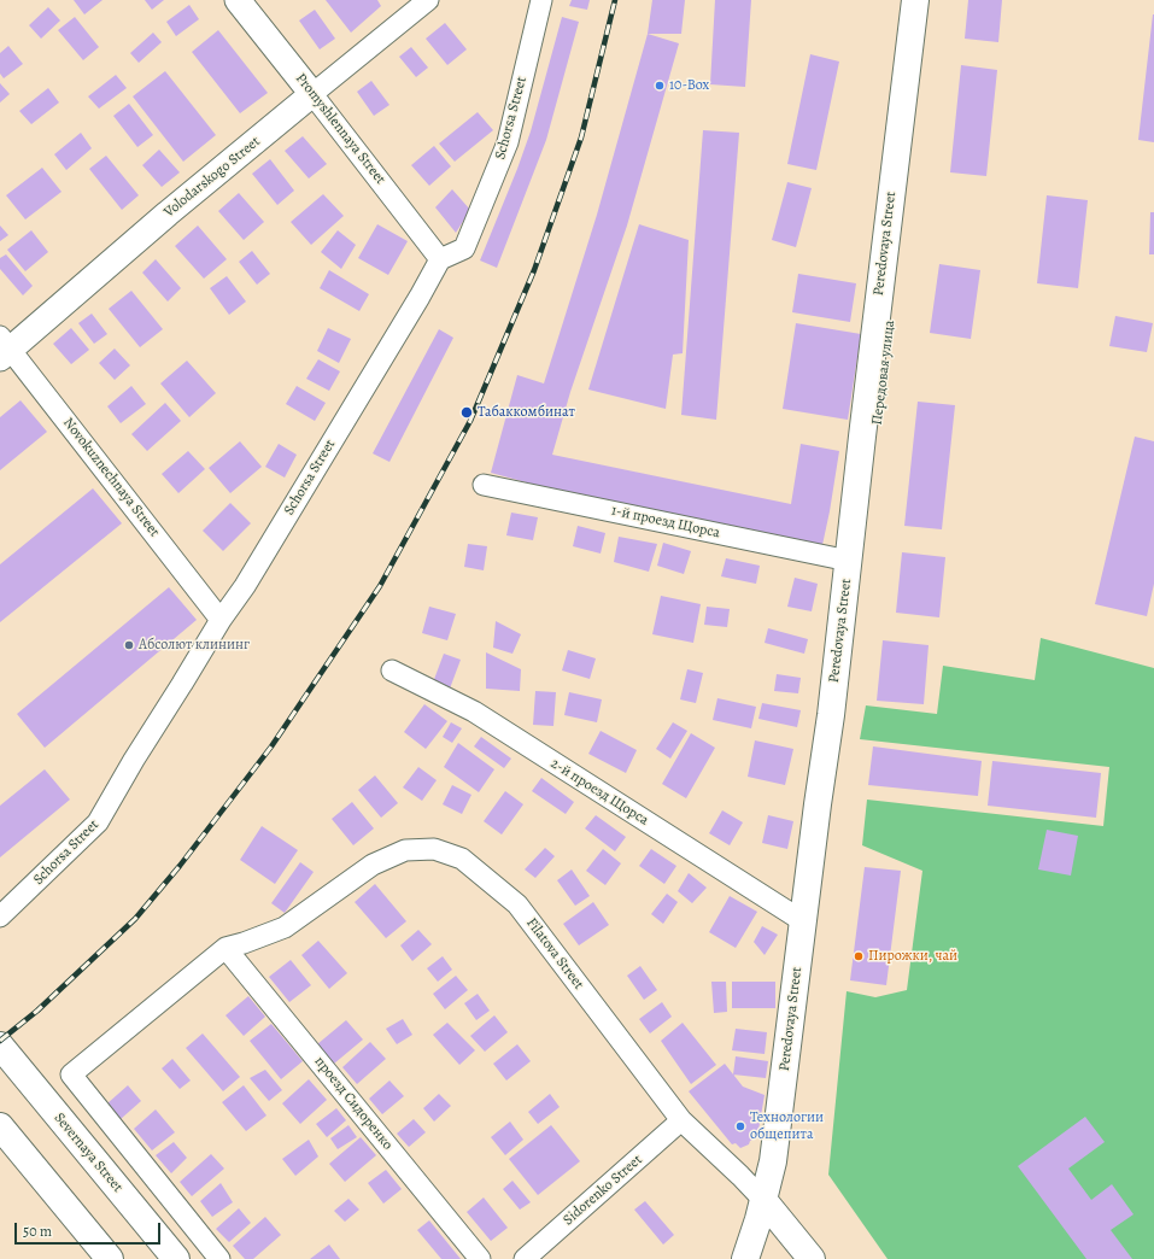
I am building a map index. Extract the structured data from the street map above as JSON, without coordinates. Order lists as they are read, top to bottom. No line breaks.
{"streets":{"main road":["Peredovaya Street","Передовая улица","Filatova Street","Severnaya Street"],"street":["Schorsa Street","Promyshlennaya Street","Volodarskogo Street","Novokuznechnaya Street","1-й проезд Щорса","2-й проезд Щорса","проезд Сидоренко","Sidorenko Street"]},"crossings":[["Schorsa Street","Promyshlennaya Street"],["Schorsa Street","Novokuznechnaya Street"],["Promyshlennaya Street","Volodarskogo Street"],["Volodarskogo Street","Novokuznechnaya Street"],["Peredovaya Street","Передовая улица"],["Peredovaya Street","1-й проезд Щорса"],["Peredovaya Street","2-й проезд Щорса"],["Peredovaya Street","Filatova Street"],["Передовая улица","Filatova Street"],["Filatova Street","проезд Сидоренко"],["Filatova Street","Sidorenko Street"]],"places":["10-Box","Табаккомбинат","Абсолют клининг","Пирожки, чай","Технологии общепита"],"scale_bar":"50 m"}
